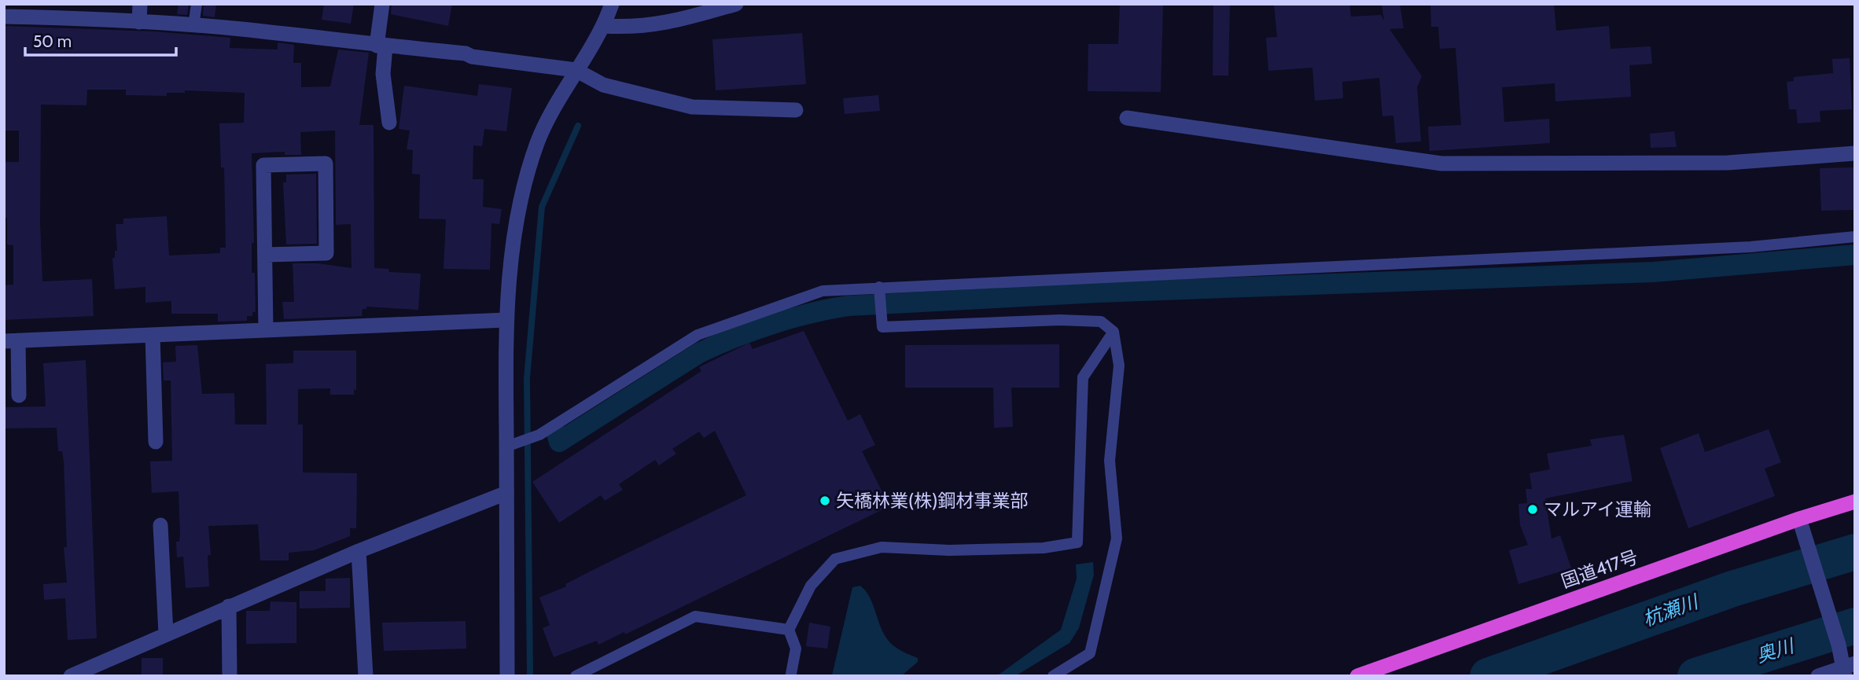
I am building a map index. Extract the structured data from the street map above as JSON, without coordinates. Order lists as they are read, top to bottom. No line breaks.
{"streets":{"highway":["国道417号"]},"water":["杭瀬川","奥川"],"places":["矢橋林業(株)鋼材事業部","マルアイ運輸"],"scale_bar":"50 m"}
